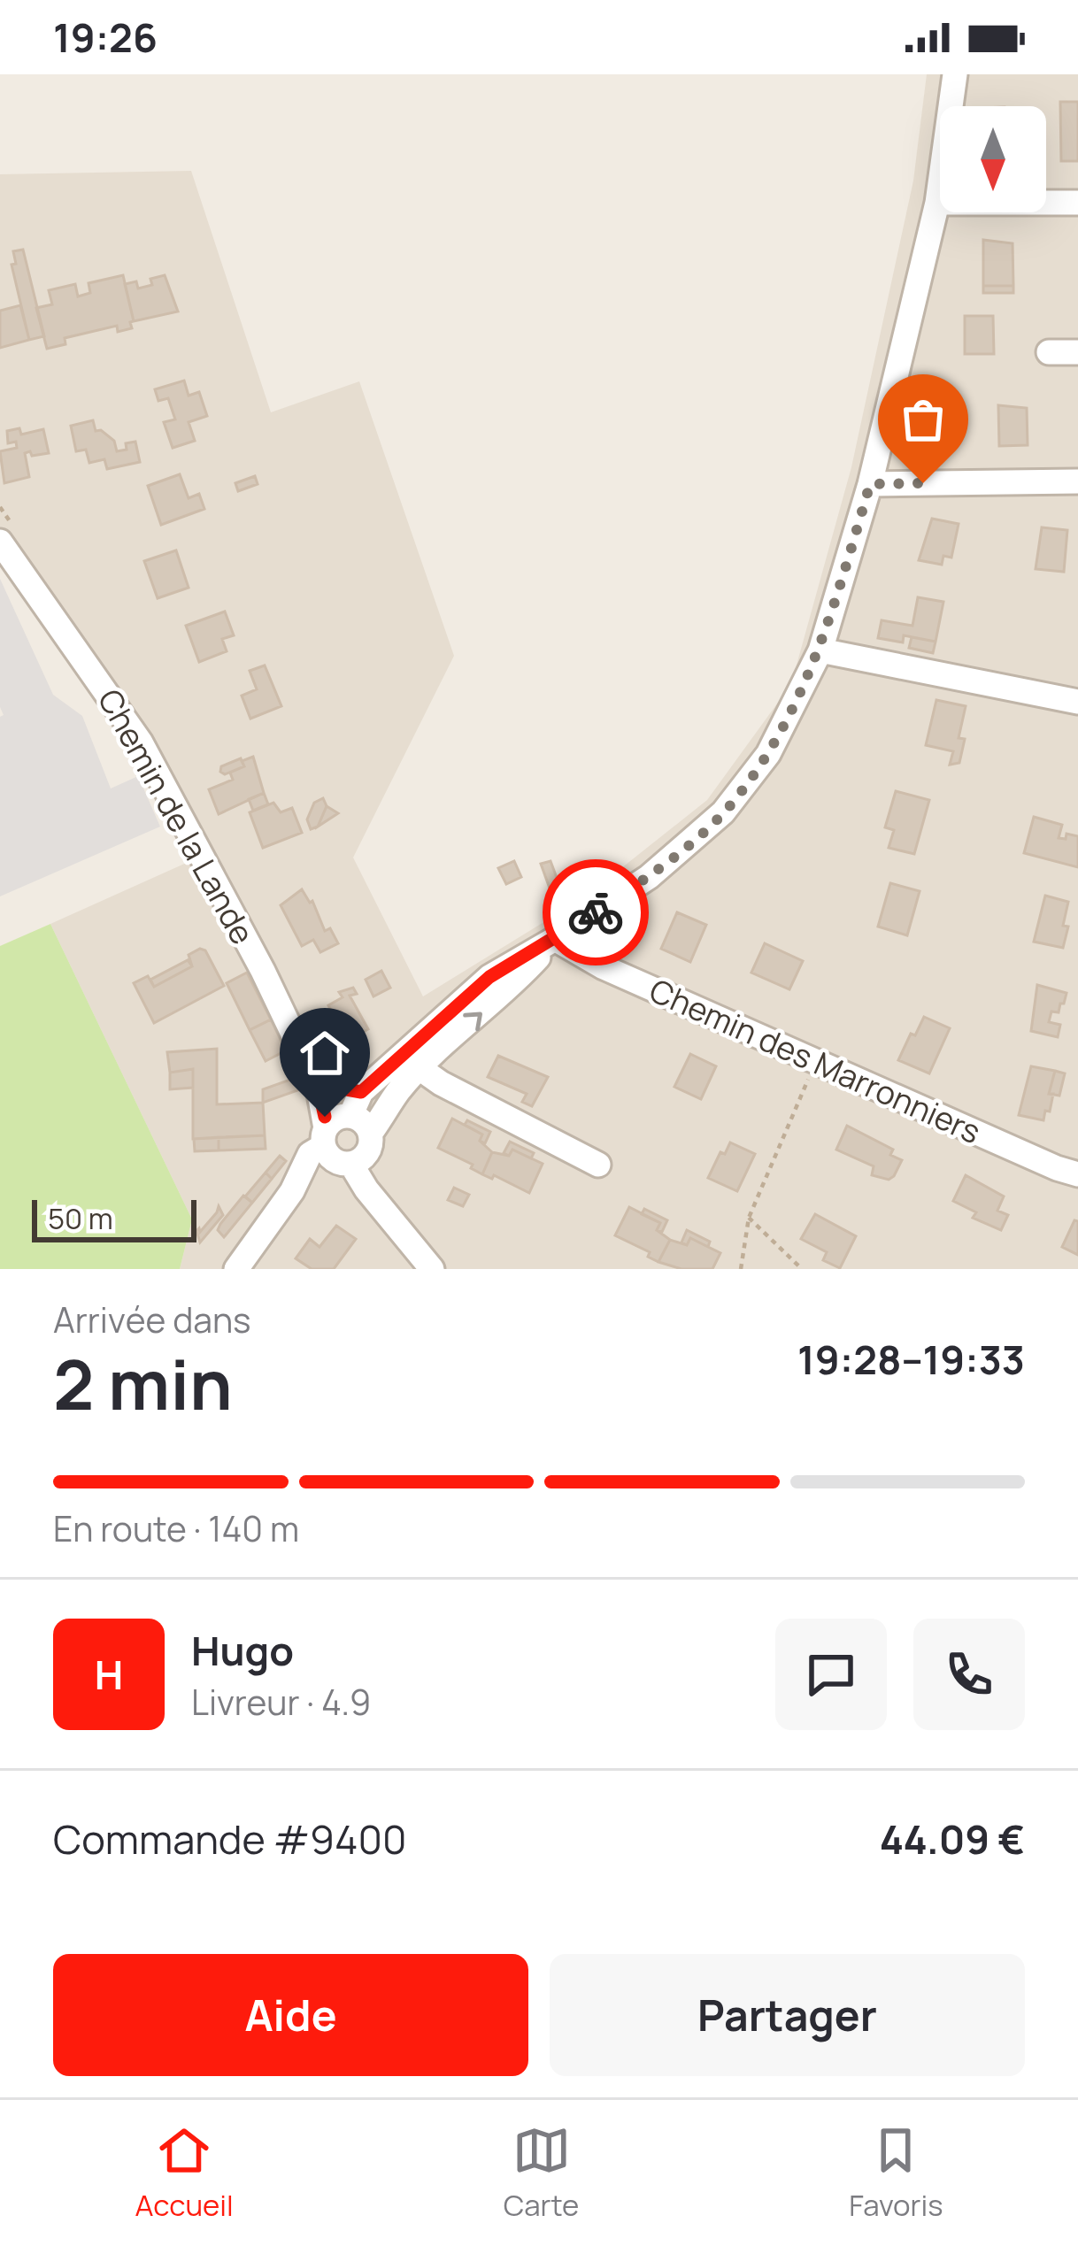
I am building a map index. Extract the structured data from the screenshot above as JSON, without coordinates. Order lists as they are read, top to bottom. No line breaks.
{"streets":{"street":["Chemin de la Lande","Chemin des Marronniers"]},"scale_bar":"50 m","north":"bottom","page":{"status":"19:26","scale":"50 m","heading":["2 min","Arrivée dans","19:28–19:33"],"panel":["Hugo","Livreur · 4.9","Commande #9400","44.09 €"],"bar":"En route · 140 m","round":"H","buttons":["Aide","Partager"],"tabs":["Accueil","Carte","Favoris"]}}
